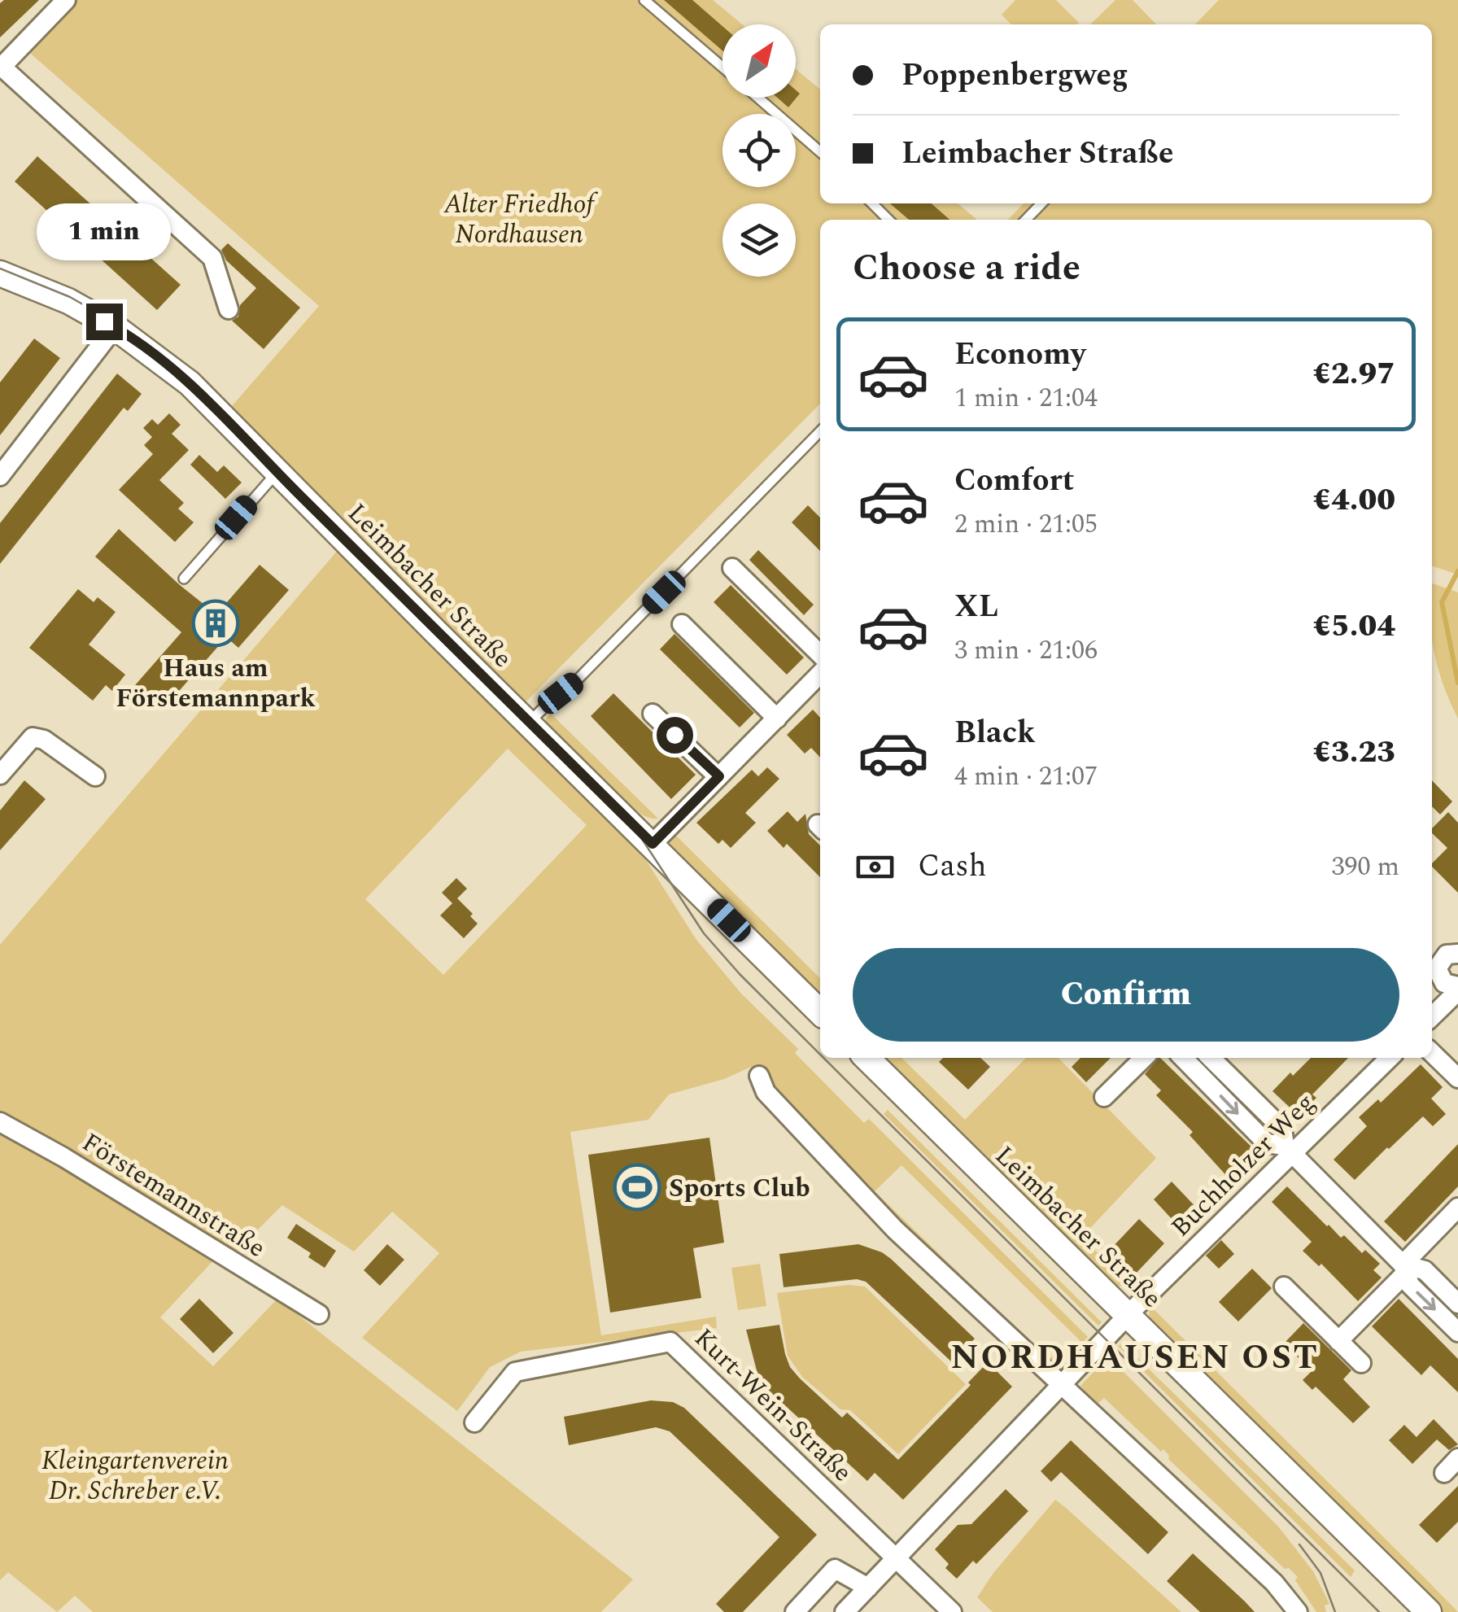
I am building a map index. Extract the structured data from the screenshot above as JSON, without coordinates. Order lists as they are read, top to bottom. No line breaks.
{"streets":{"street":["Leimbacher Straße","Buchholzer Weg","Förstemannstraße","Kurt-Wein-Straße"]},"crossings":[["Leimbacher Straße","Buchholzer Weg"],["Buchholzer Weg","Kurt-Wein-Straße"]],"districts":["NORDHAUSEN OST"],"parks":["Alter Friedhof Nordhausen","Kleingartenverein Dr. Schreber e.V."],"places":{"building":["Haus am Förstemannpark"],"sports":["Sports Club"]},"north":"top right","page":{"banner":["Poppenbergweg","Leimbacher Straße"],"bubble":"1 min","heading":"Choose a ride","list":[{"name":"Economy","note":"1 min · 21:04","value":"€2.97"},{"name":"Comfort","note":"2 min · 21:05","value":"€4.00"},{"name":"XL","note":"3 min · 21:06","value":"€5.04"},{"name":"Black","note":"4 min · 21:07","value":"€3.23"}],"pay":["Cash","390 m"],"buttons":"Confirm"}}
